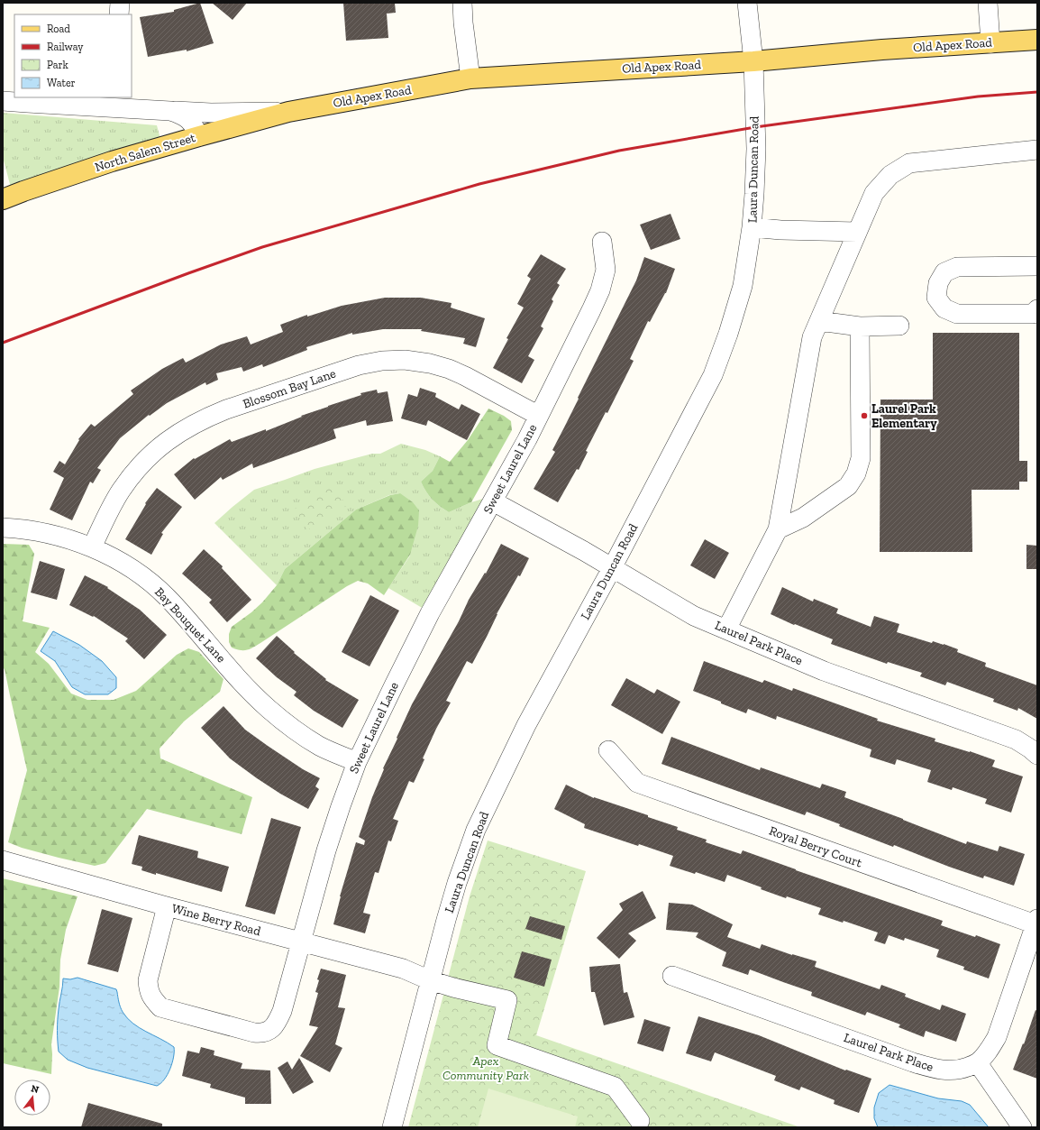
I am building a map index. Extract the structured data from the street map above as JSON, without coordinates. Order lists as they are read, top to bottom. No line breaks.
{"streets":{"main road":["Old Apex Road","North Salem Street"],"street":["Laura Duncan Road","Blossom Bay Lane","Sweet Laurel Lane","Bay Bouquet Lane","Laurel Park Place","Royal Berry Court","Wine Berry Road"]},"crossings":[["Old Apex Road","North Salem Street"],["Old Apex Road","Laura Duncan Road"],["Laura Duncan Road","Laurel Park Place"],["Laura Duncan Road","Wine Berry Road"],["Blossom Bay Lane","Sweet Laurel Lane"],["Blossom Bay Lane","Bay Bouquet Lane"],["Sweet Laurel Lane","Bay Bouquet Lane"],["Sweet Laurel Lane","Laurel Park Place"],["Sweet Laurel Lane","Wine Berry Road"],["Laurel Park Place","Royal Berry Court"]],"parks":["Apex Community Park"],"places":["Laurel Park Elementary"],"legend":["Road","Railway","Park","Water"],"north":"top"}
